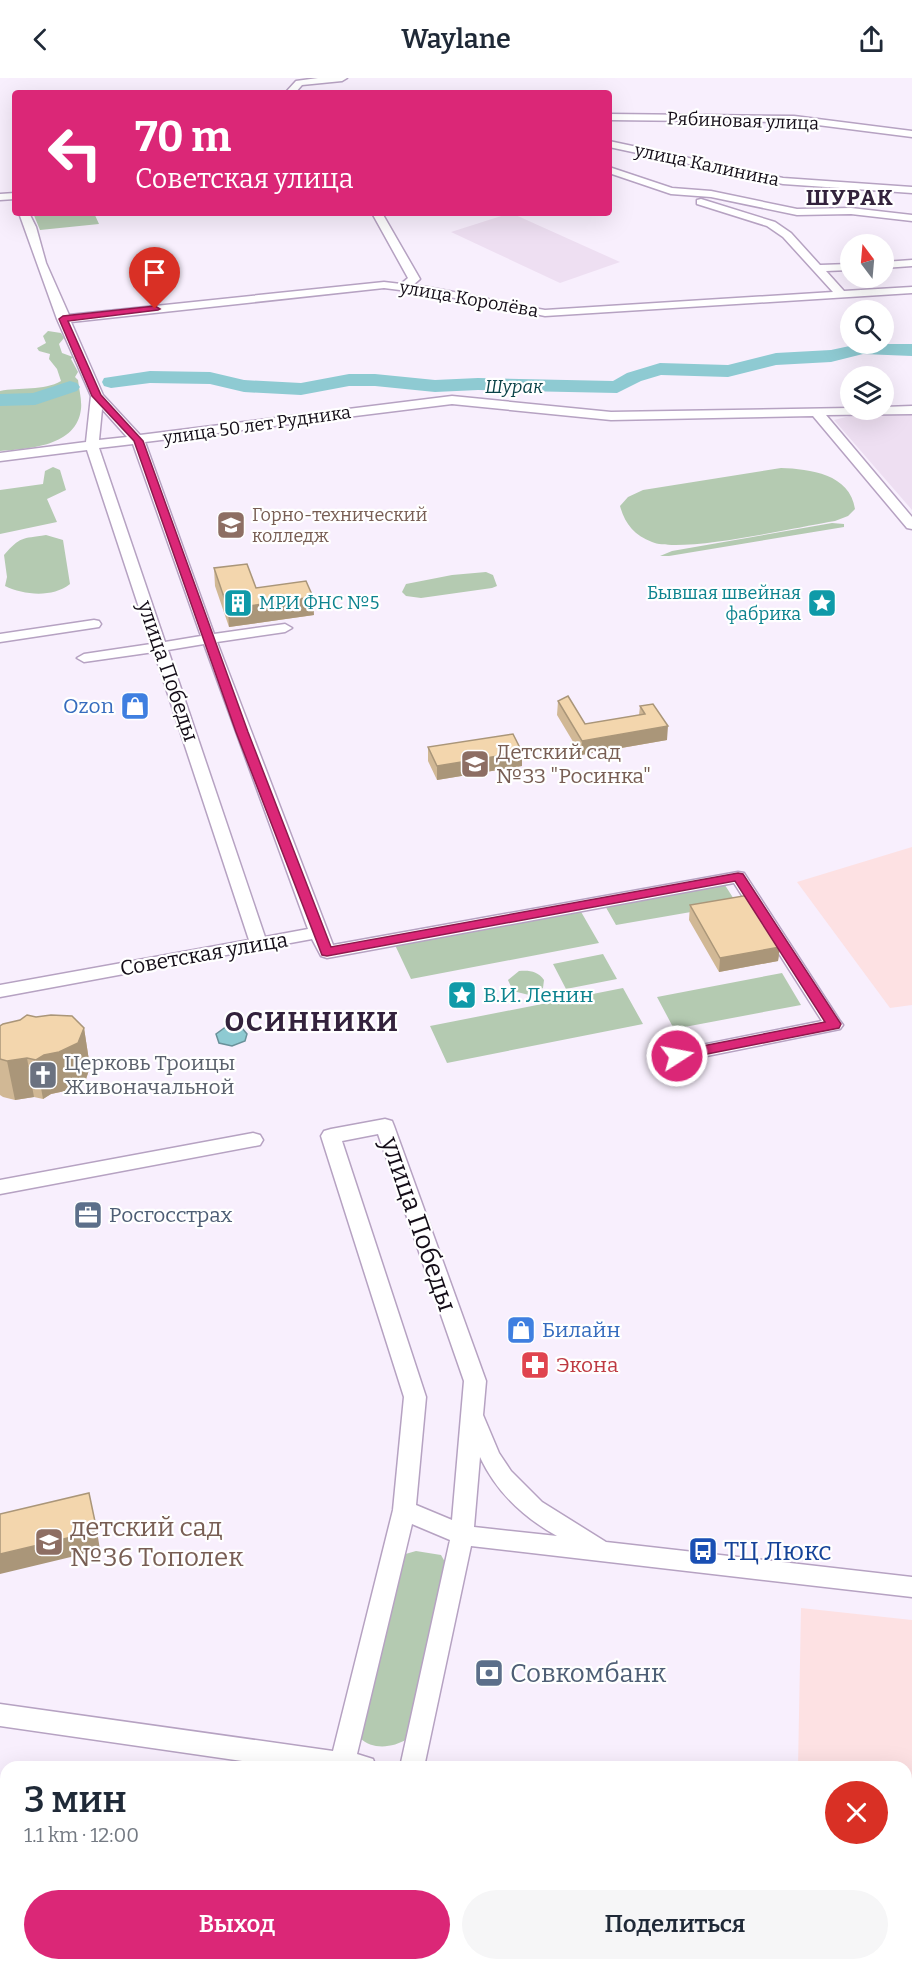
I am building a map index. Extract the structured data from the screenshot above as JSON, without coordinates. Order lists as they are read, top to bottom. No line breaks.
{"streets":{"street":["Рябиновая улица","улица Калинина","улица Королёва","улица 50 лет Рудника","улица Победы","Советская улица"]},"crossings":[["улица Королёва","улица Победы"],["улица 50 лет Рудника","улица Победы"],["улица Победы","Советская улица"]],"districts":["ШУРАК","ОСИННИКИ"],"water":["Шурак"],"places":{"school or university":["Горно-технический колледж","Детский сад №33 \"Росинка\"","детский сад №36 Тополек"],"building":["МРИ ФНС №5"],"place":["Бывшая швейная фабрика","В.И. Ленин"],"shop":["Ozon","Билайн"],"church":["Церковь Троицы Живоначальной"],"office":["Росгосстрах"],"pharmacy":["Экона"],"bus stop":["ТЦ Люкс"],"bank":["Совкомбанк"]},"north":"top","page":{"header":"Waylane","turn":["70 m","Советская улица"],"heading":["3 мин","1.1 km · 12:00"],"buttons":["Выход","Поделиться"]}}
